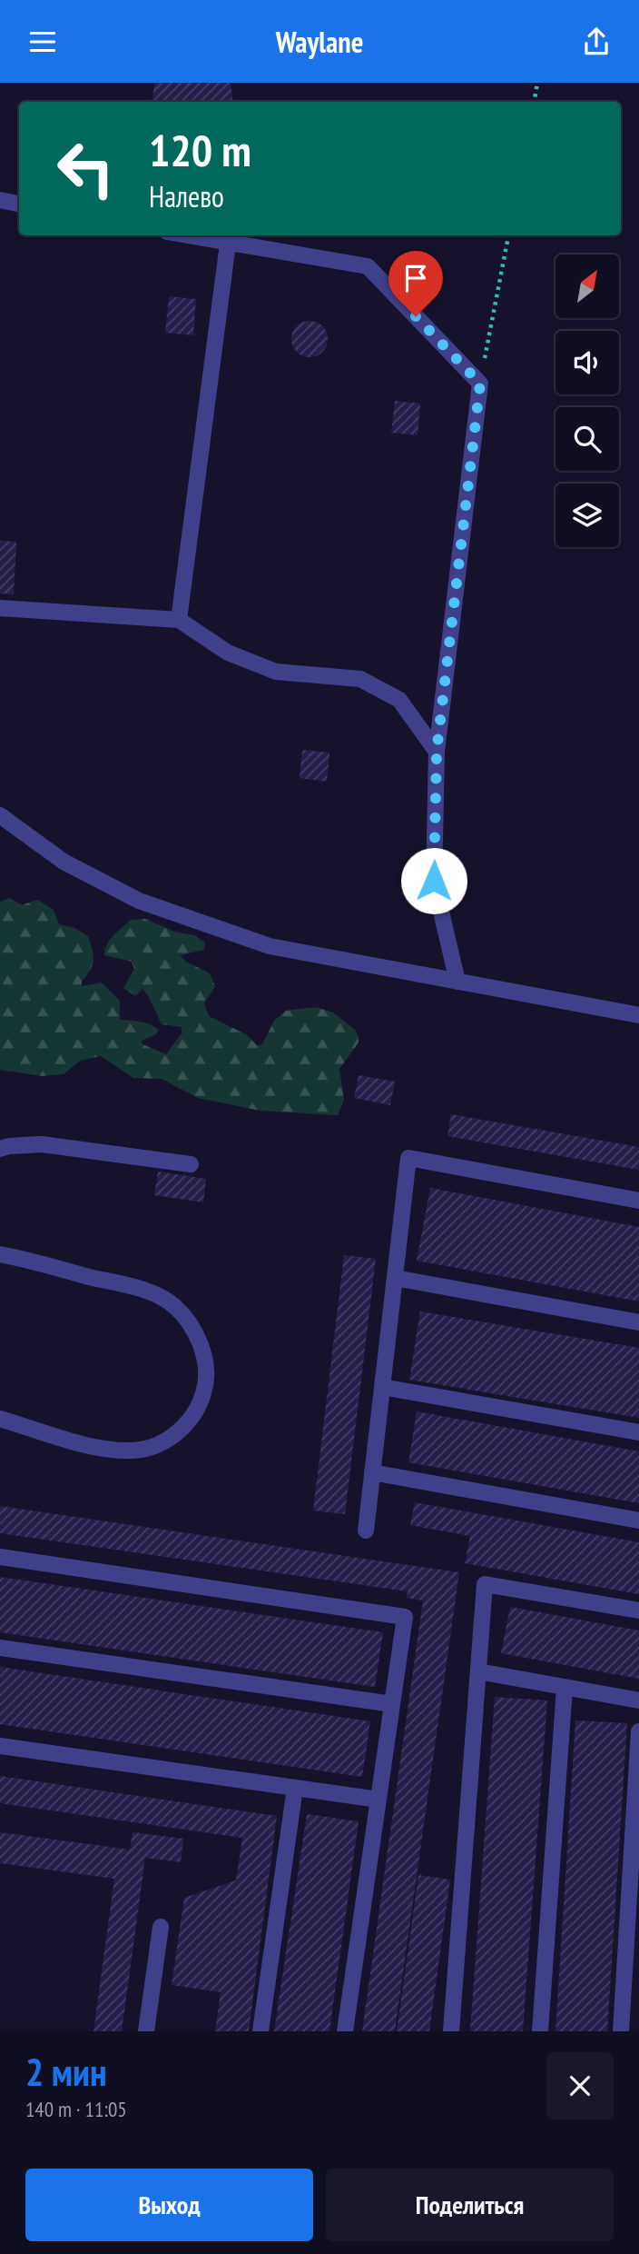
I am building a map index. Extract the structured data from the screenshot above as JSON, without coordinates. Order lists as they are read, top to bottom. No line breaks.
{"north":"top right","page":{"header":"Waylane","turn":["120 m","Налево"],"heading":["2 мин","140 m · 11:05"],"buttons":["Выход","Поделиться"]}}
